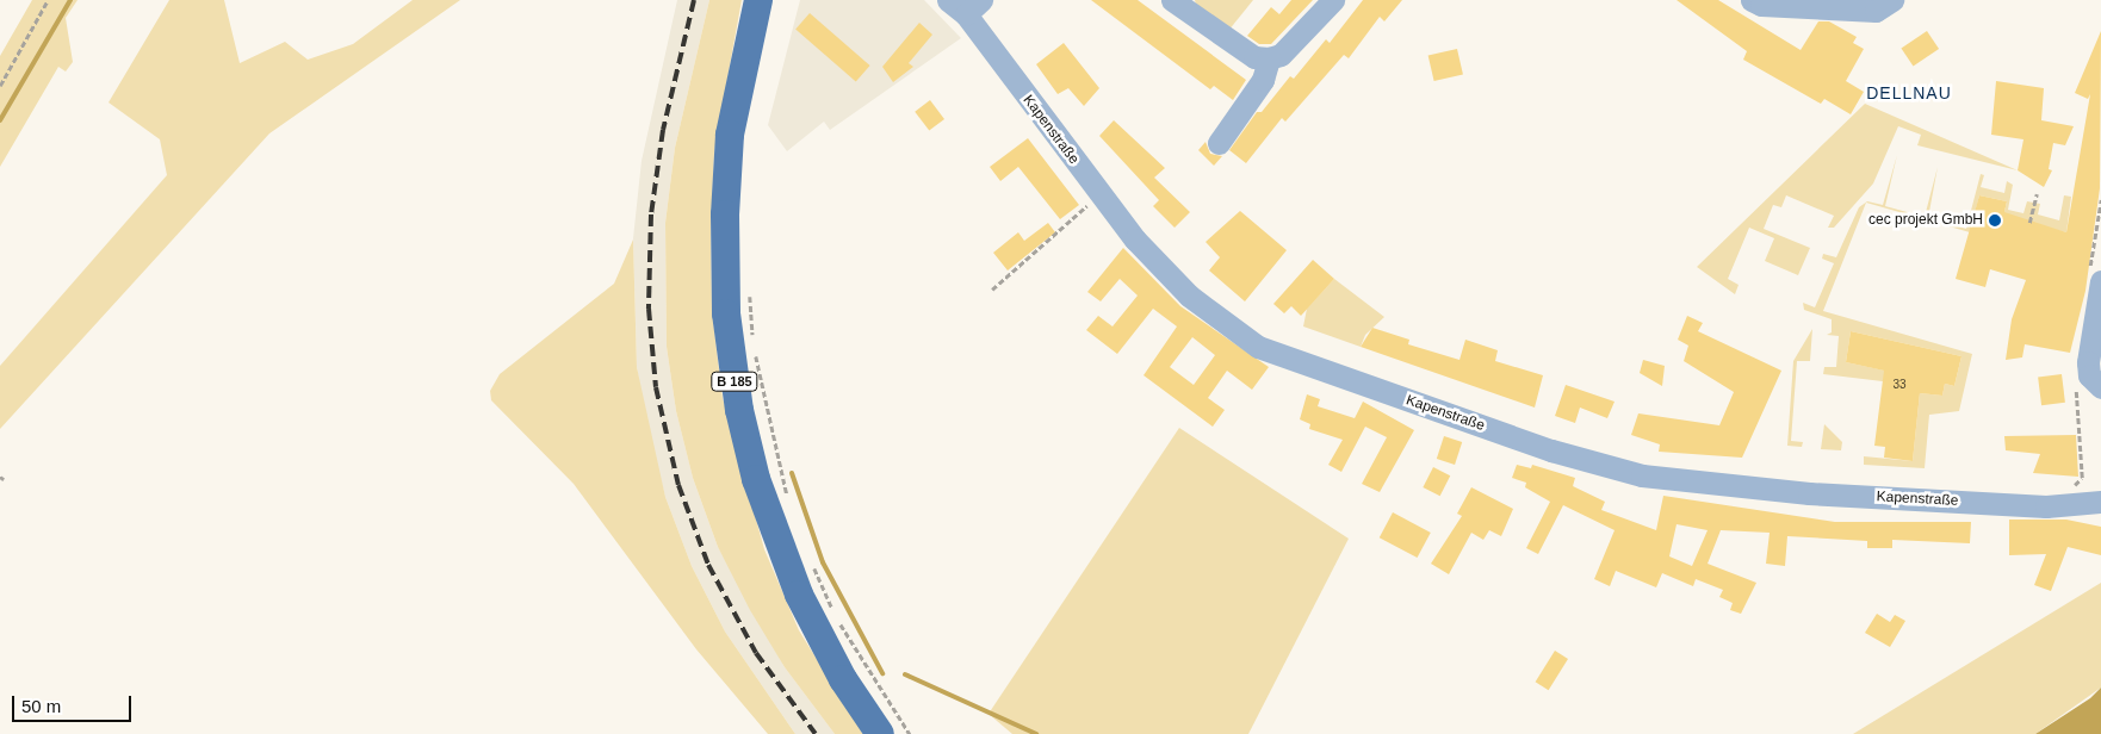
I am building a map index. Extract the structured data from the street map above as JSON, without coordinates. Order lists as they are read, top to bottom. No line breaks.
{"streets":{"main road":["B 185"],"street":["Kapenstraße"]},"districts":["DELLNAU"],"places":["cec projekt GmbH"],"house_numbers":["33"],"scale_bar":"50 m"}
